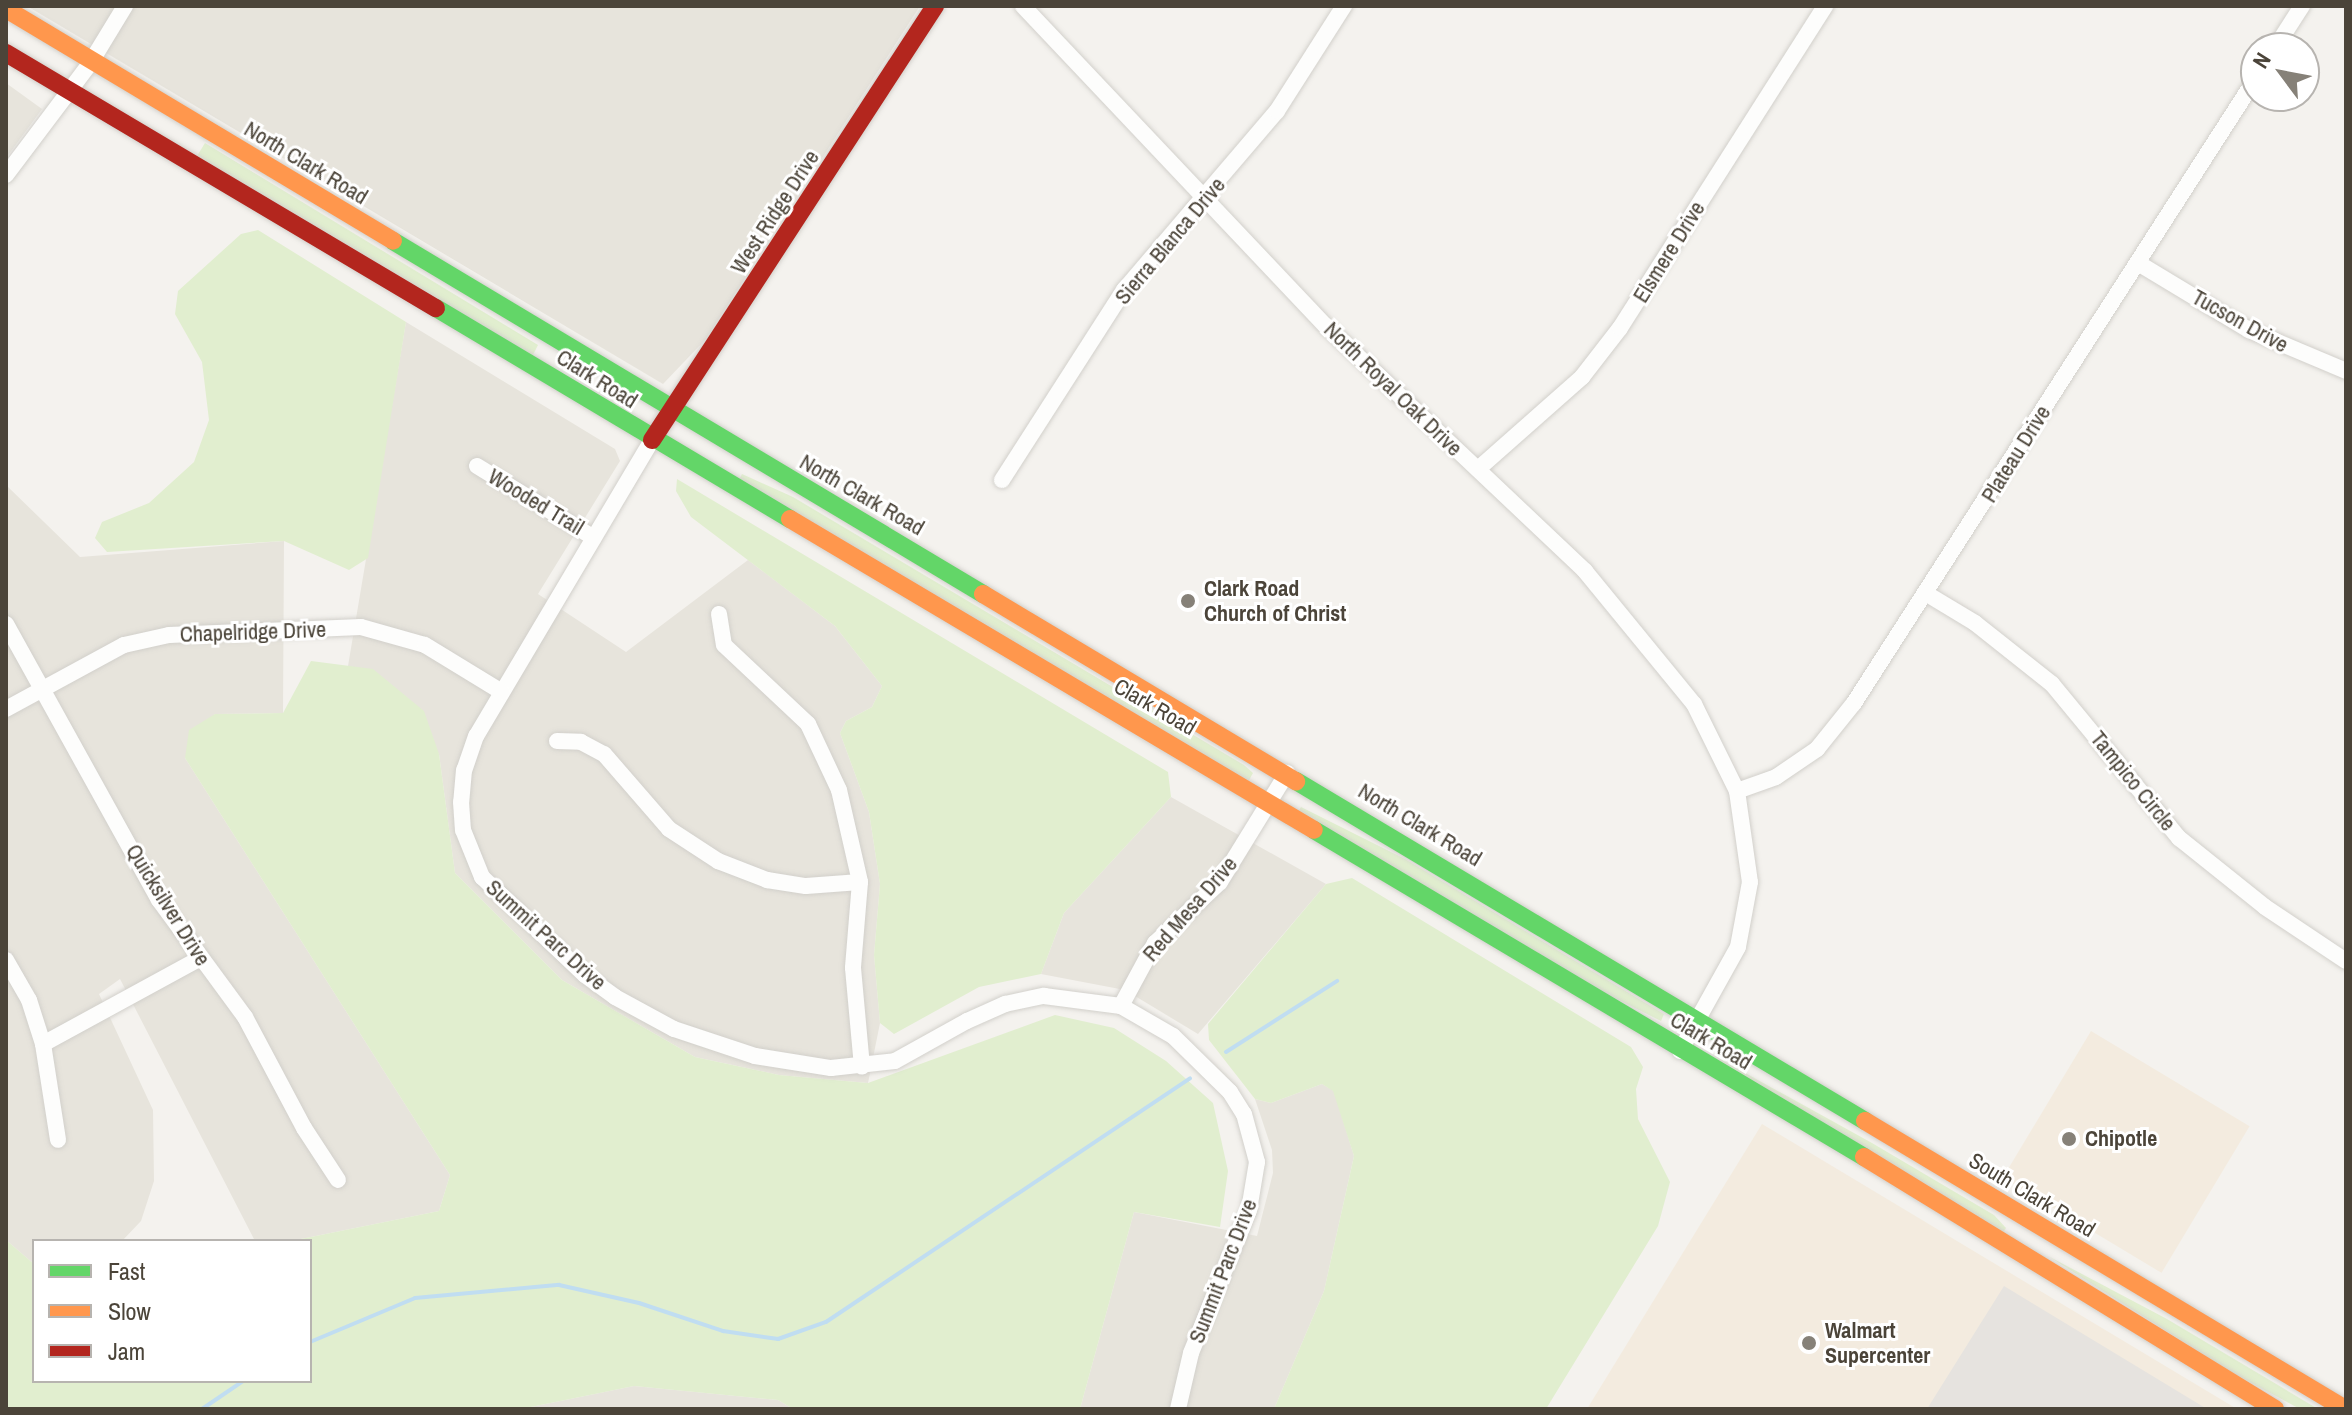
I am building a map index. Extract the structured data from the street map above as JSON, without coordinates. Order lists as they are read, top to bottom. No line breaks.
{"streets":{"main road":["North Clark Road","West Ridge Drive","Clark Road","South Clark Road"],"street":["Sierra Blanca Drive","Elsmere Drive","Tucson Drive","North Royal Oak Drive","Plateau Drive","Wooded Trail","Chapelridge Drive","Tampico Circle","Quicksilver Drive","Red Mesa Drive","Summit Parc Drive"]},"crossings":[["North Clark Road","West Ridge Drive"],["North Clark Road","North Royal Oak Drive"],["North Clark Road","Red Mesa Drive"],["North Clark Road","South Clark Road"],["West Ridge Drive","Clark Road"],["West Ridge Drive","Summit Parc Drive"],["Sierra Blanca Drive","North Royal Oak Drive"],["Elsmere Drive","North Royal Oak Drive"],["Tucson Drive","Plateau Drive"],["Clark Road","North Royal Oak Drive"],["Clark Road","Red Mesa Drive"],["Clark Road","Summit Parc Drive"],["North Royal Oak Drive","Plateau Drive"],["North Royal Oak Drive","South Clark Road"],["Plateau Drive","Tampico Circle"],["Wooded Trail","Summit Parc Drive"],["Chapelridge Drive","Quicksilver Drive"],["Chapelridge Drive","Summit Parc Drive"],["Red Mesa Drive","Summit Parc Drive"]],"places":["Clark Road Church of Christ","Chipotle","Walmart Supercenter"],"legend":["Fast","Slow","Jam"],"north":"top left"}
